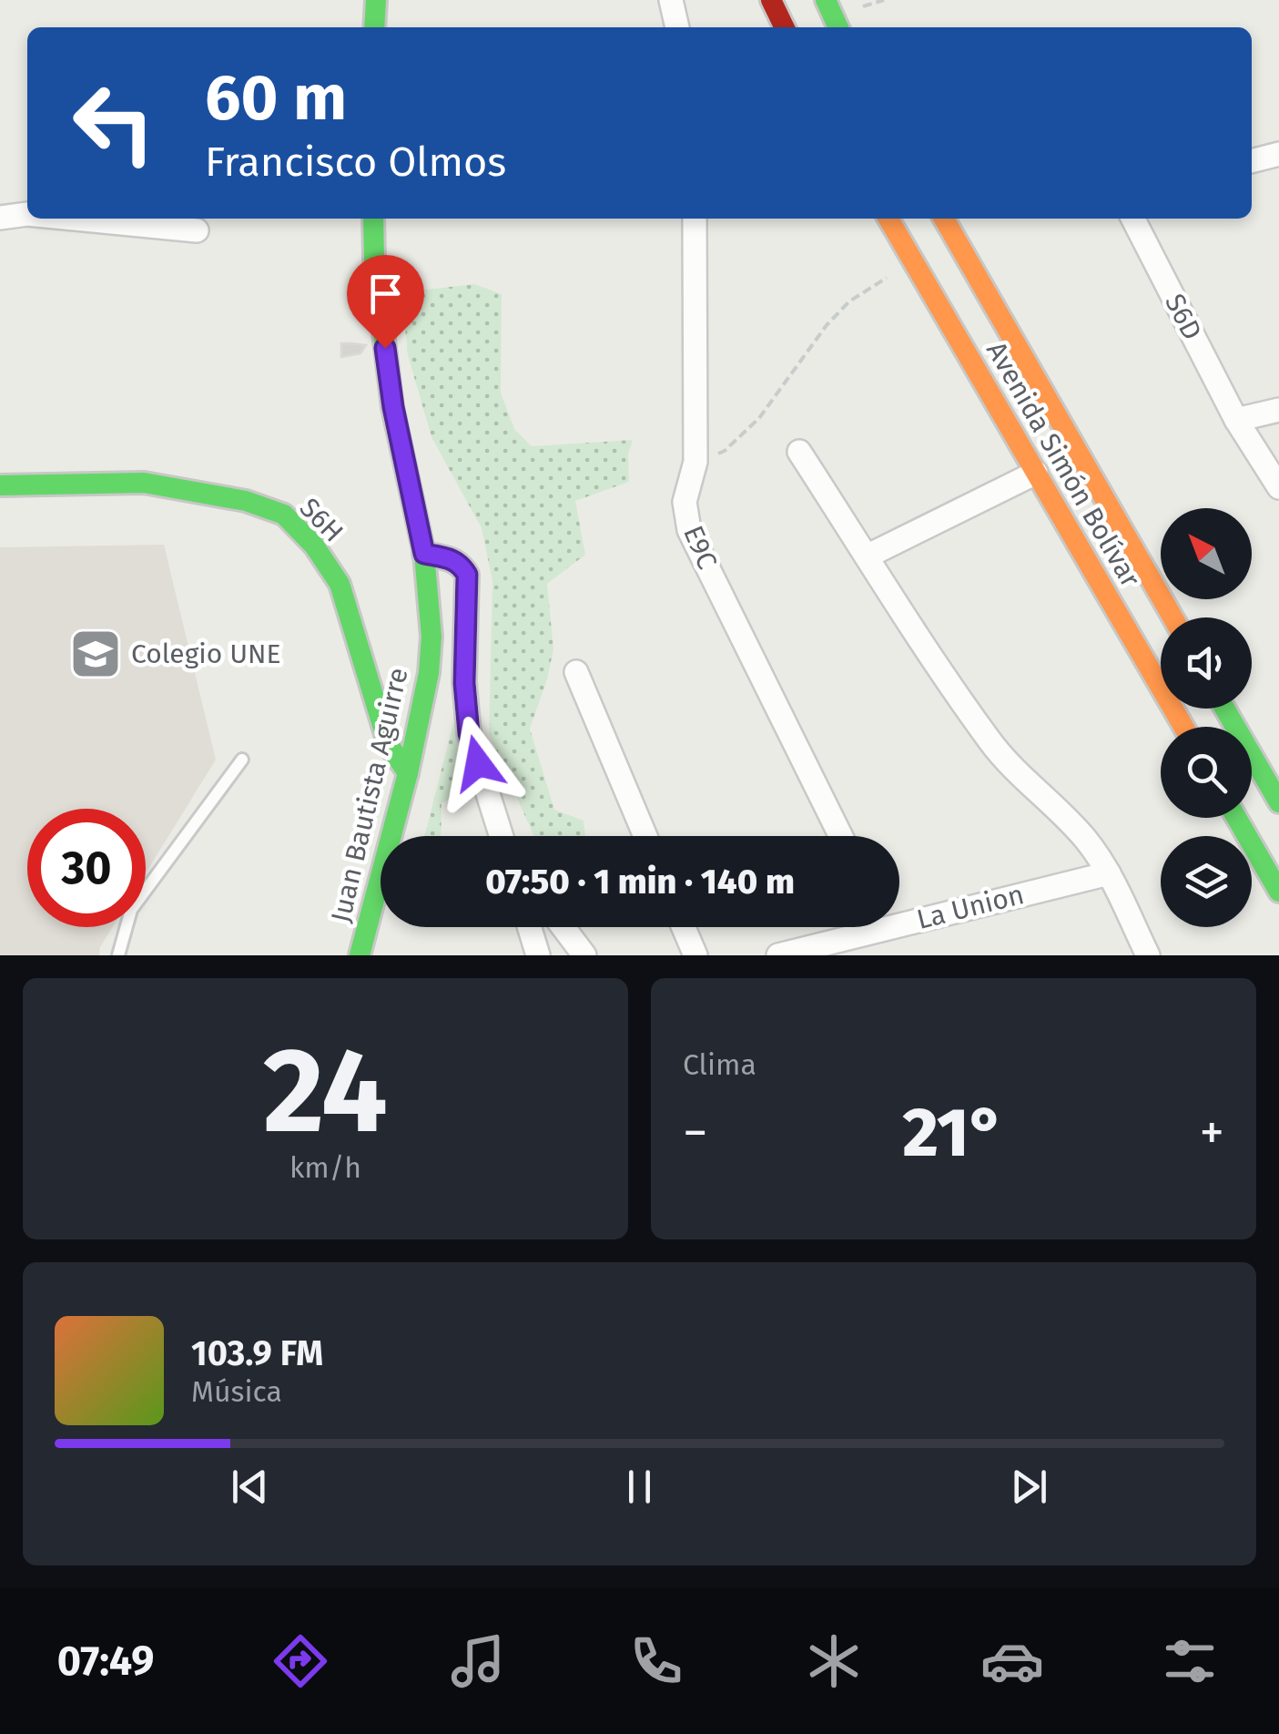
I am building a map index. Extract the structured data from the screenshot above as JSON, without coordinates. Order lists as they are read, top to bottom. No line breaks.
{"streets":{"main road":["Avenida Simón Bolívar","S6H","Juan Bautista Aguirre"],"street":["S6D","E9C","La Union"]},"crossings":[["S6H","Juan Bautista Aguirre"]],"places":{"school or university":["Colegio UNE"]},"north":"top left","page":{"turn":["60 m","Francisco Olmos"],"limit":"30","trip":"07:50 · 1 min · 140 m","tile":[["24","km/h"],"Clima"],"heat":["−","21°","+"],"song":["103.9 FM","Música"],"tabs":"07:49"}}
